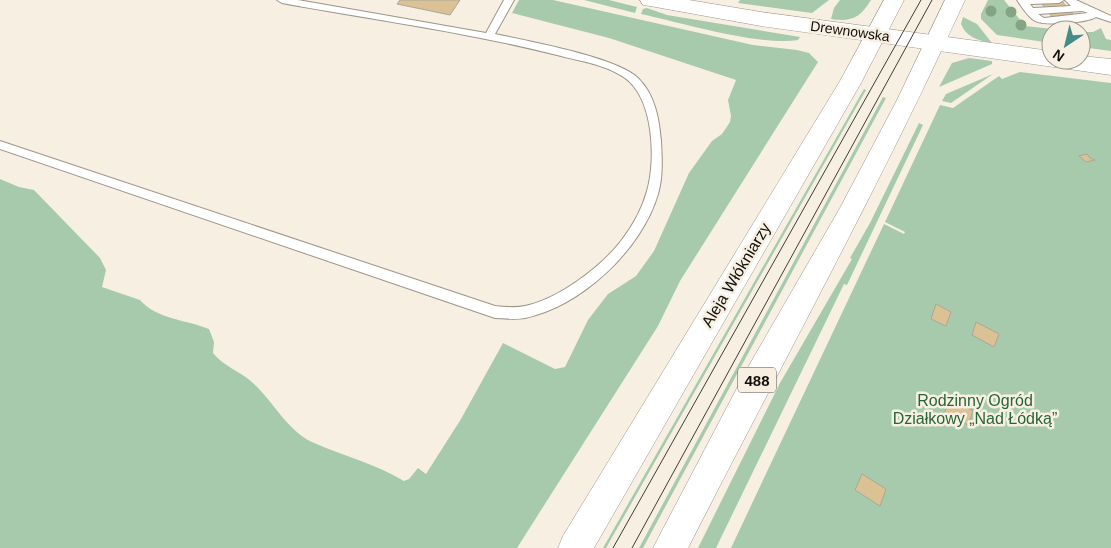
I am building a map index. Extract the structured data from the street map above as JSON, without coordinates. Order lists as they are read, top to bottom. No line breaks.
{"streets":{"main road":["Drewnowska","Aleja Włókniarzy","488"]},"crossings":[["Drewnowska","Aleja Włókniarzy"],["Drewnowska","488"]],"parks":["Rodzinny Ogród Działkowy „Nad Łódką”"],"north":"bottom left"}
